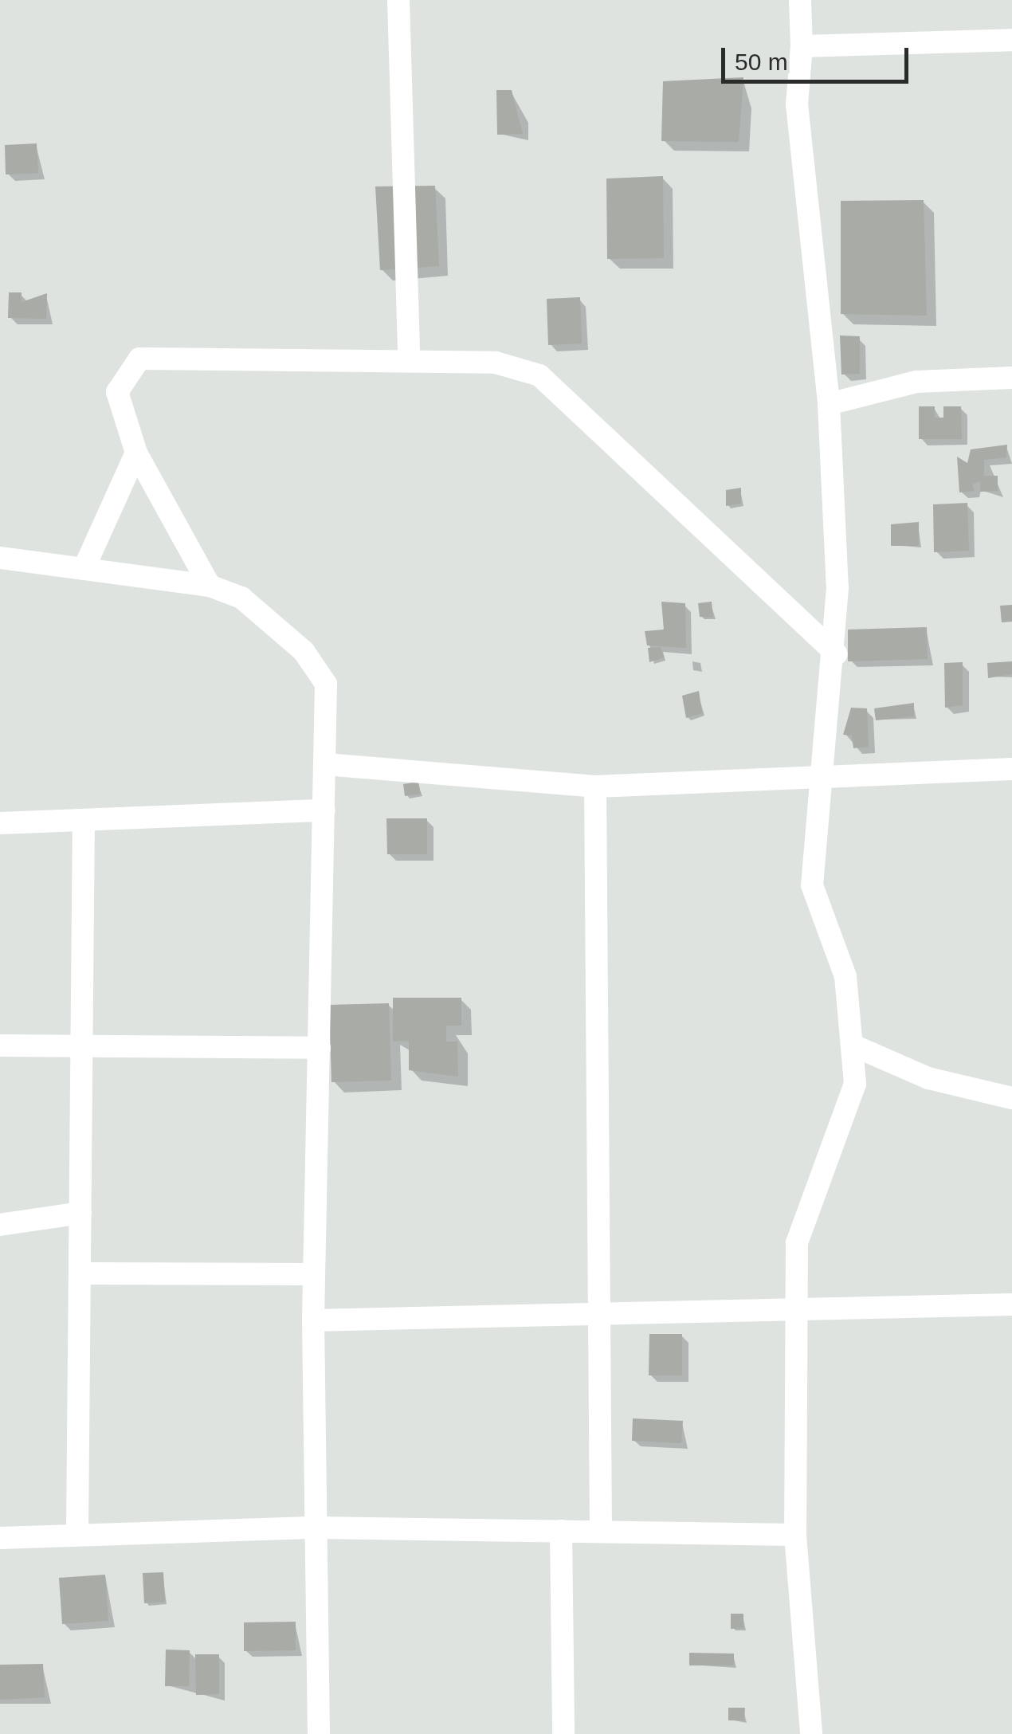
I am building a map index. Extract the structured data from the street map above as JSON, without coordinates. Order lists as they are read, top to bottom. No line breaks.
{"scale_bar":"50 m"}
